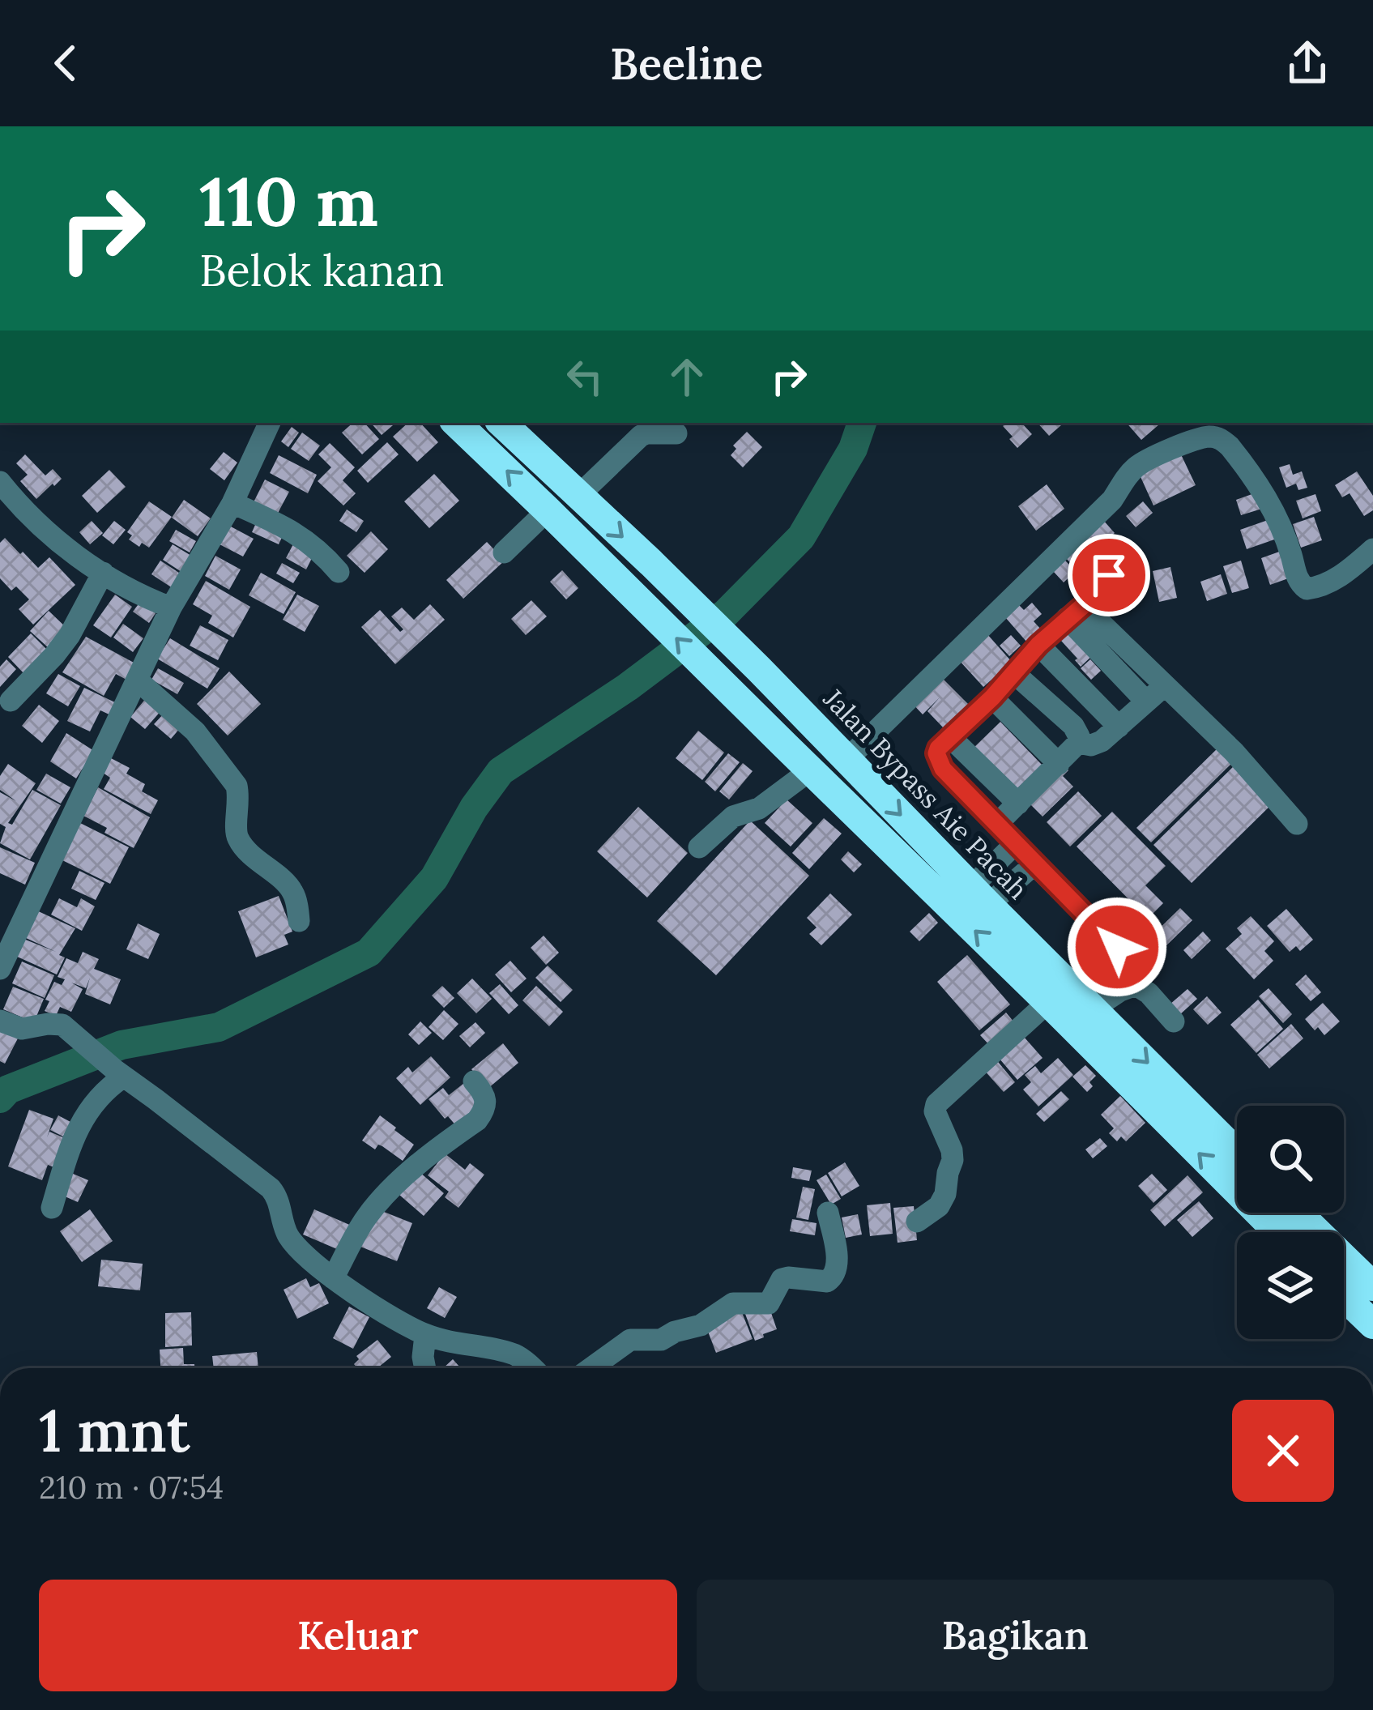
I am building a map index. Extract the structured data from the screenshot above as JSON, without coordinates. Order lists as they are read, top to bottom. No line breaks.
{"streets":{"highway":["Jalan Bypass Aie Pacah"]},"page":{"header":"Beeline","turn":["110 m","Belok kanan"],"heading":["1 mnt","210 m · 07:54"],"buttons":["Keluar","Bagikan"]}}
